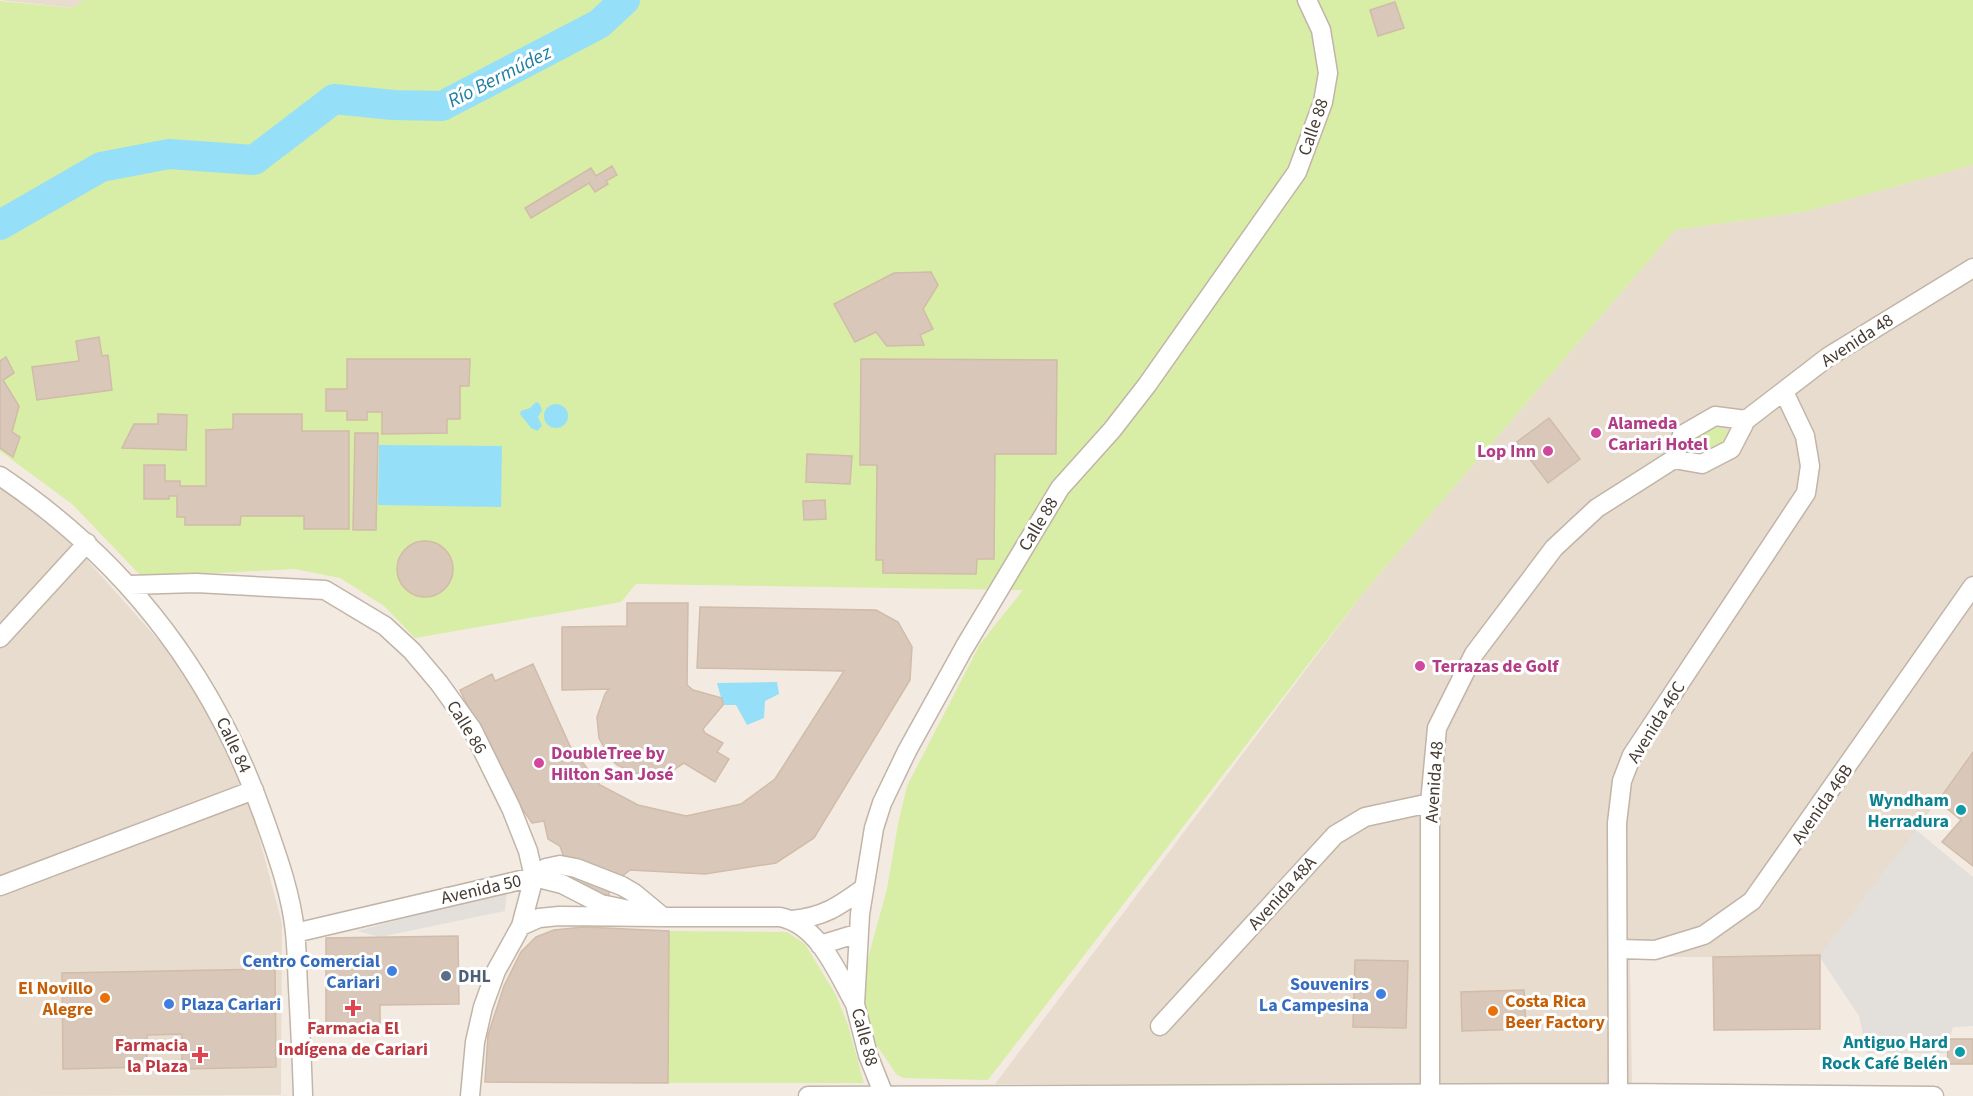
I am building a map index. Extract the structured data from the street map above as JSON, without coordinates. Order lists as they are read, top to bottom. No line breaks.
{"streets":{"street":["Calle 88","Avenida 48","Avenida 46C","Calle 86","Calle 84","Avenida 46B","Avenida 50","Avenida 48A"]},"crossings":[["Calle 88","Avenida 50"],["Avenida 48","Avenida 46C"],["Avenida 48","Avenida 48A"],["Avenida 46C","Avenida 46B"],["Calle 86","Calle 84"],["Calle 86","Avenida 50"],["Calle 84","Avenida 50"]],"water":["Río Bermúdez"],"places":{"other":["Alameda Cariari Hotel","Lop Inn","Terrazas de Golf","DoubleTree by Hilton San José","Wyndham Herradura","Centro Comercial Cariari","DHL","Souvenirs La Campesina","El Novillo Alegre","Plaza Cariari","Costa Rica Beer Factory","Antiguo Hard Rock Café Belén"],"health":["Farmacia El Indígena de Cariari","Farmacia la Plaza"]}}
